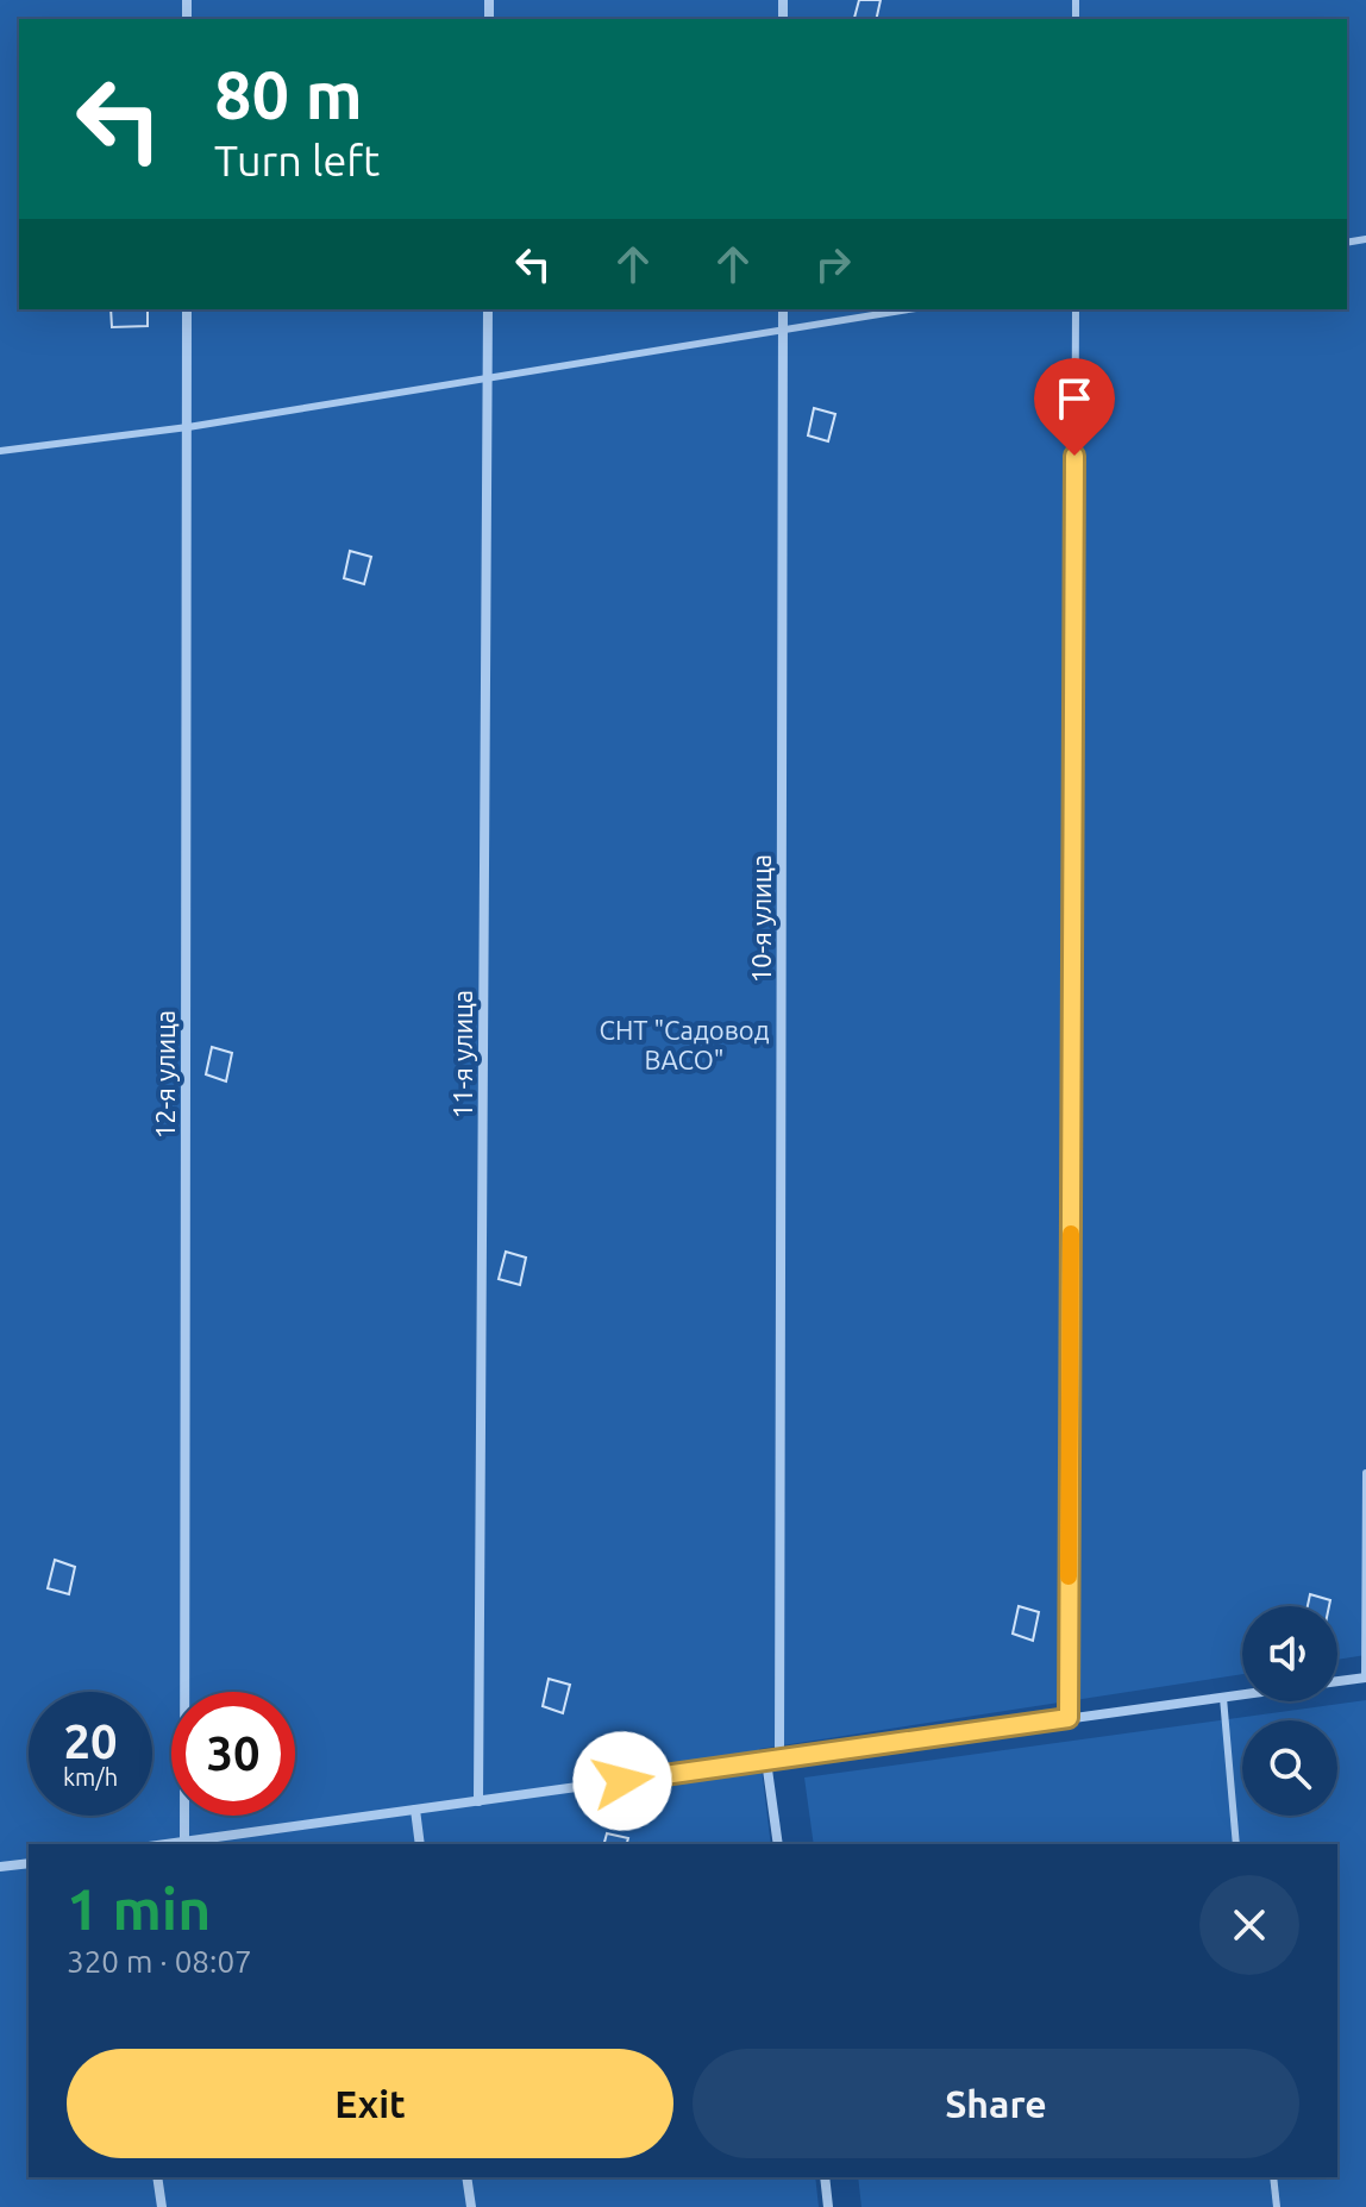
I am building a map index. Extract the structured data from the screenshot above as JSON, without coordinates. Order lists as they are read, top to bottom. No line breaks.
{"streets":{"street":["10-я улица","11-я улица","12-я улица"]},"parks":["СНТ \"Садовод ВАСО\""],"page":{"turn":["80 m","Turn left"],"speed":"20 km/h","limit":"30","heading":["1 min","320 m · 08:07"],"buttons":["Exit","Share"]}}
